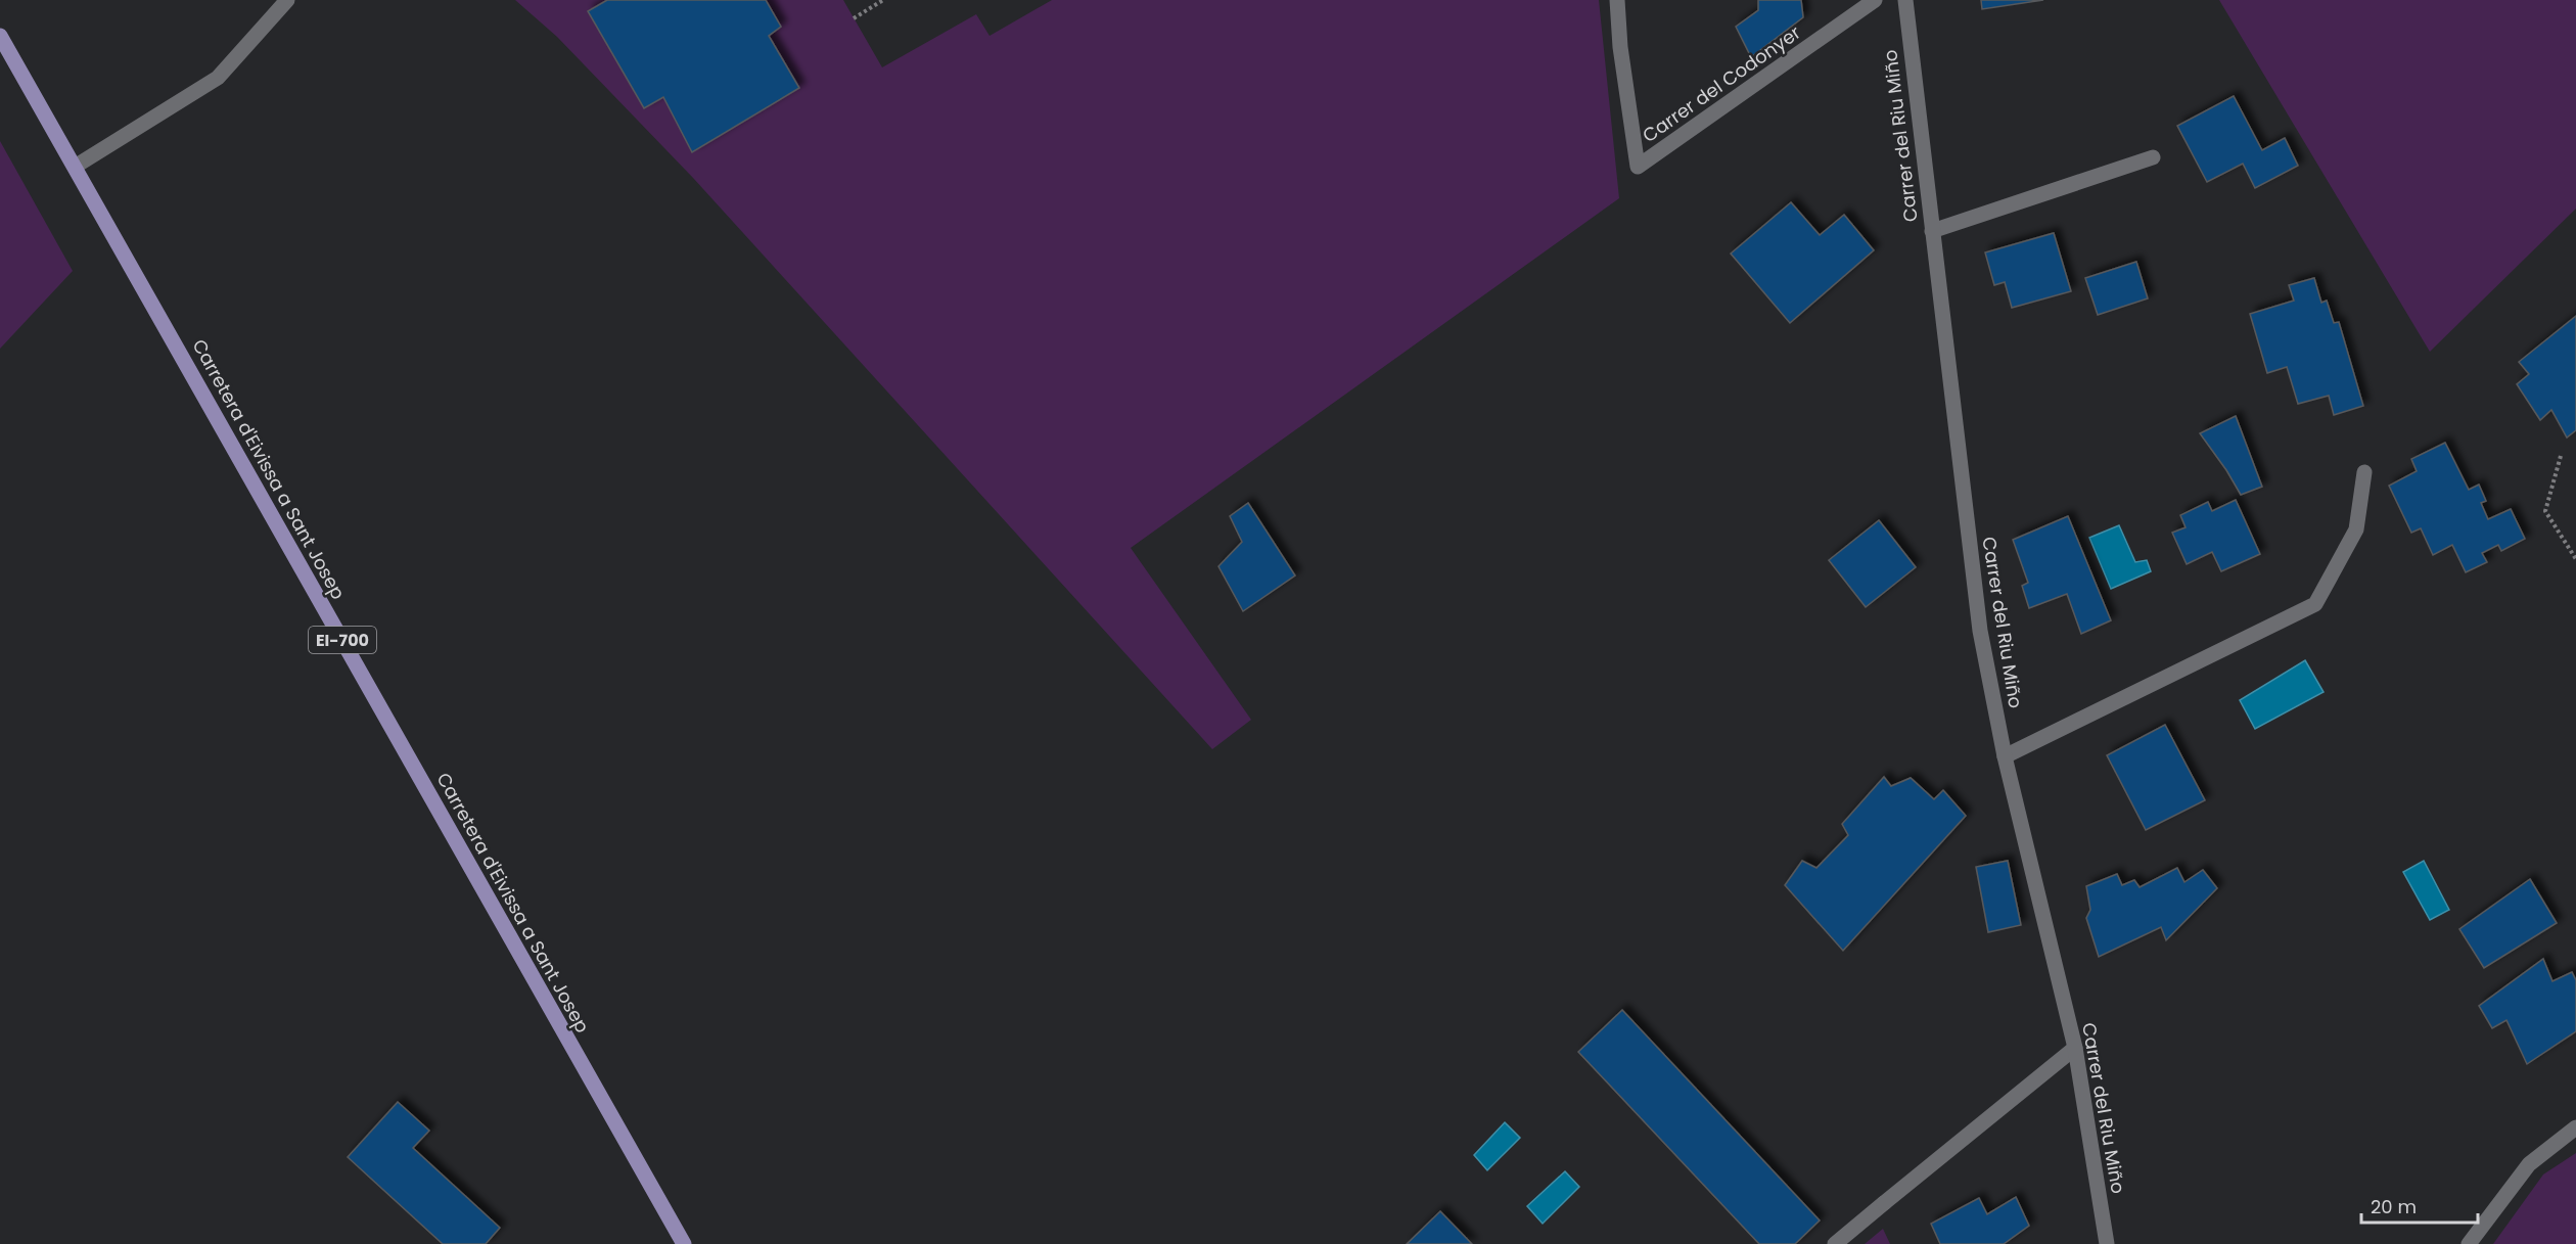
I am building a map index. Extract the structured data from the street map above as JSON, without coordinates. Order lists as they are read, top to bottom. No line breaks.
{"streets":{"main road":["Carretera d'Eivissa a Sant Josep","EI-700"],"street":["Carrer del Codonyer","Carrer del Riu Miño"]},"scale_bar":"20 m"}
